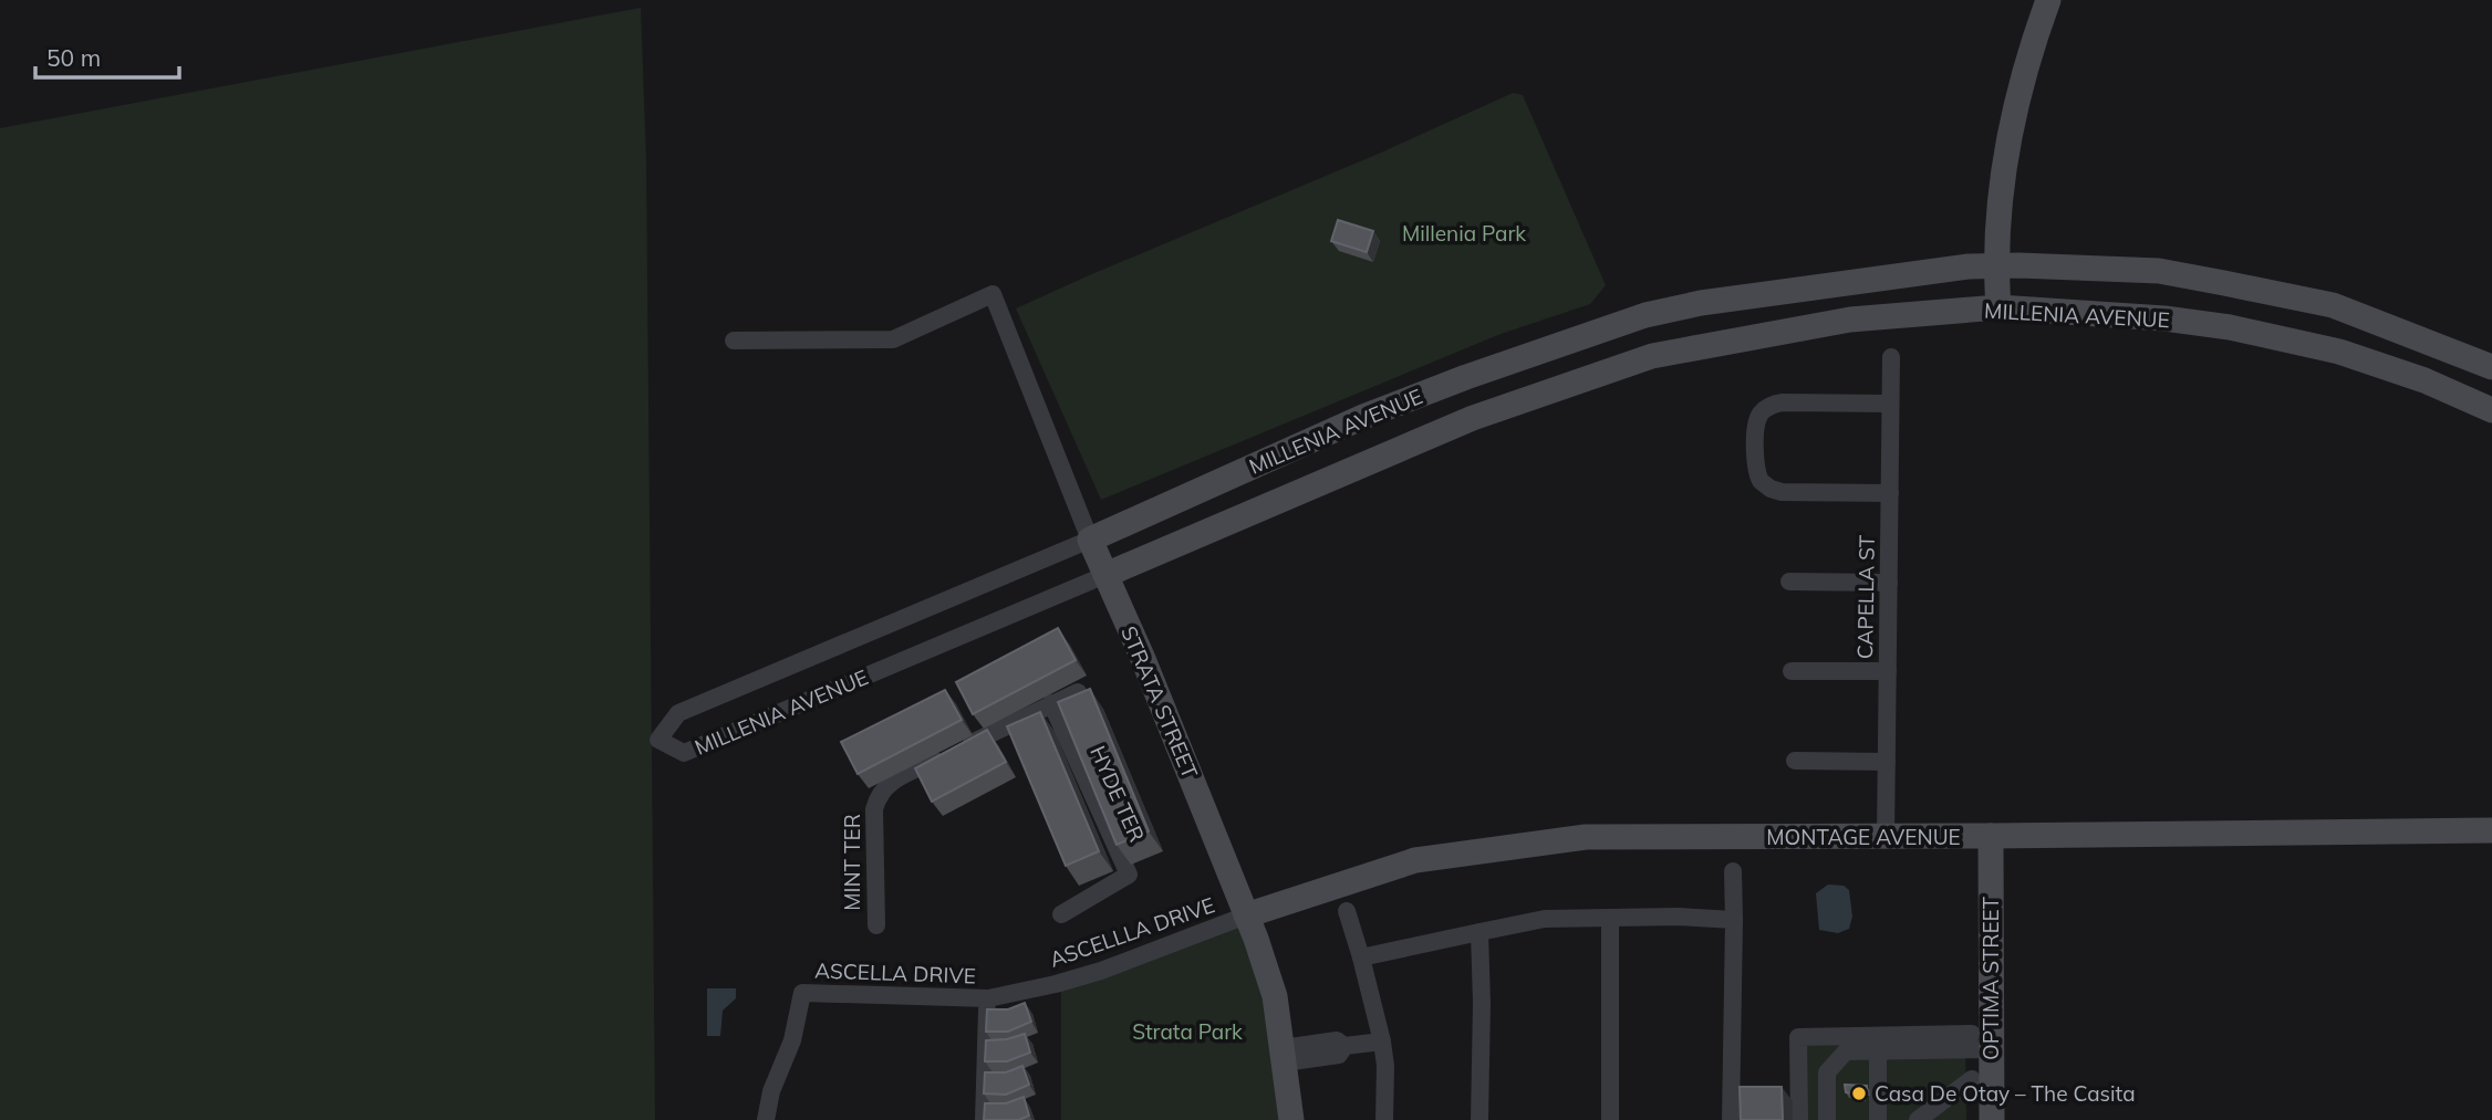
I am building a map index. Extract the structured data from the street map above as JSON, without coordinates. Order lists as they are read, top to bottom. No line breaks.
{"streets":{"street":["MILLENIA AVENUE","CAPELLA ST","STRATA STREET","HYDE TER","MONTAGE AVENUE","MINT TER","ASCELLLA DRIVE","ASCELLA DRIVE","OPTIMA STREET"]},"crossings":[["MILLENIA AVENUE","STRATA STREET"],["CAPELLA ST","MONTAGE AVENUE"],["STRATA STREET","MONTAGE AVENUE"],["STRATA STREET","ASCELLLA DRIVE"],["HYDE TER","MINT TER"],["MONTAGE AVENUE","ASCELLLA DRIVE"],["MONTAGE AVENUE","OPTIMA STREET"],["ASCELLLA DRIVE","ASCELLA DRIVE"]],"parks":["Millenia Park","Strata Park"],"places":["Casa De Otay – The Casita"],"scale_bar":"50 m"}
